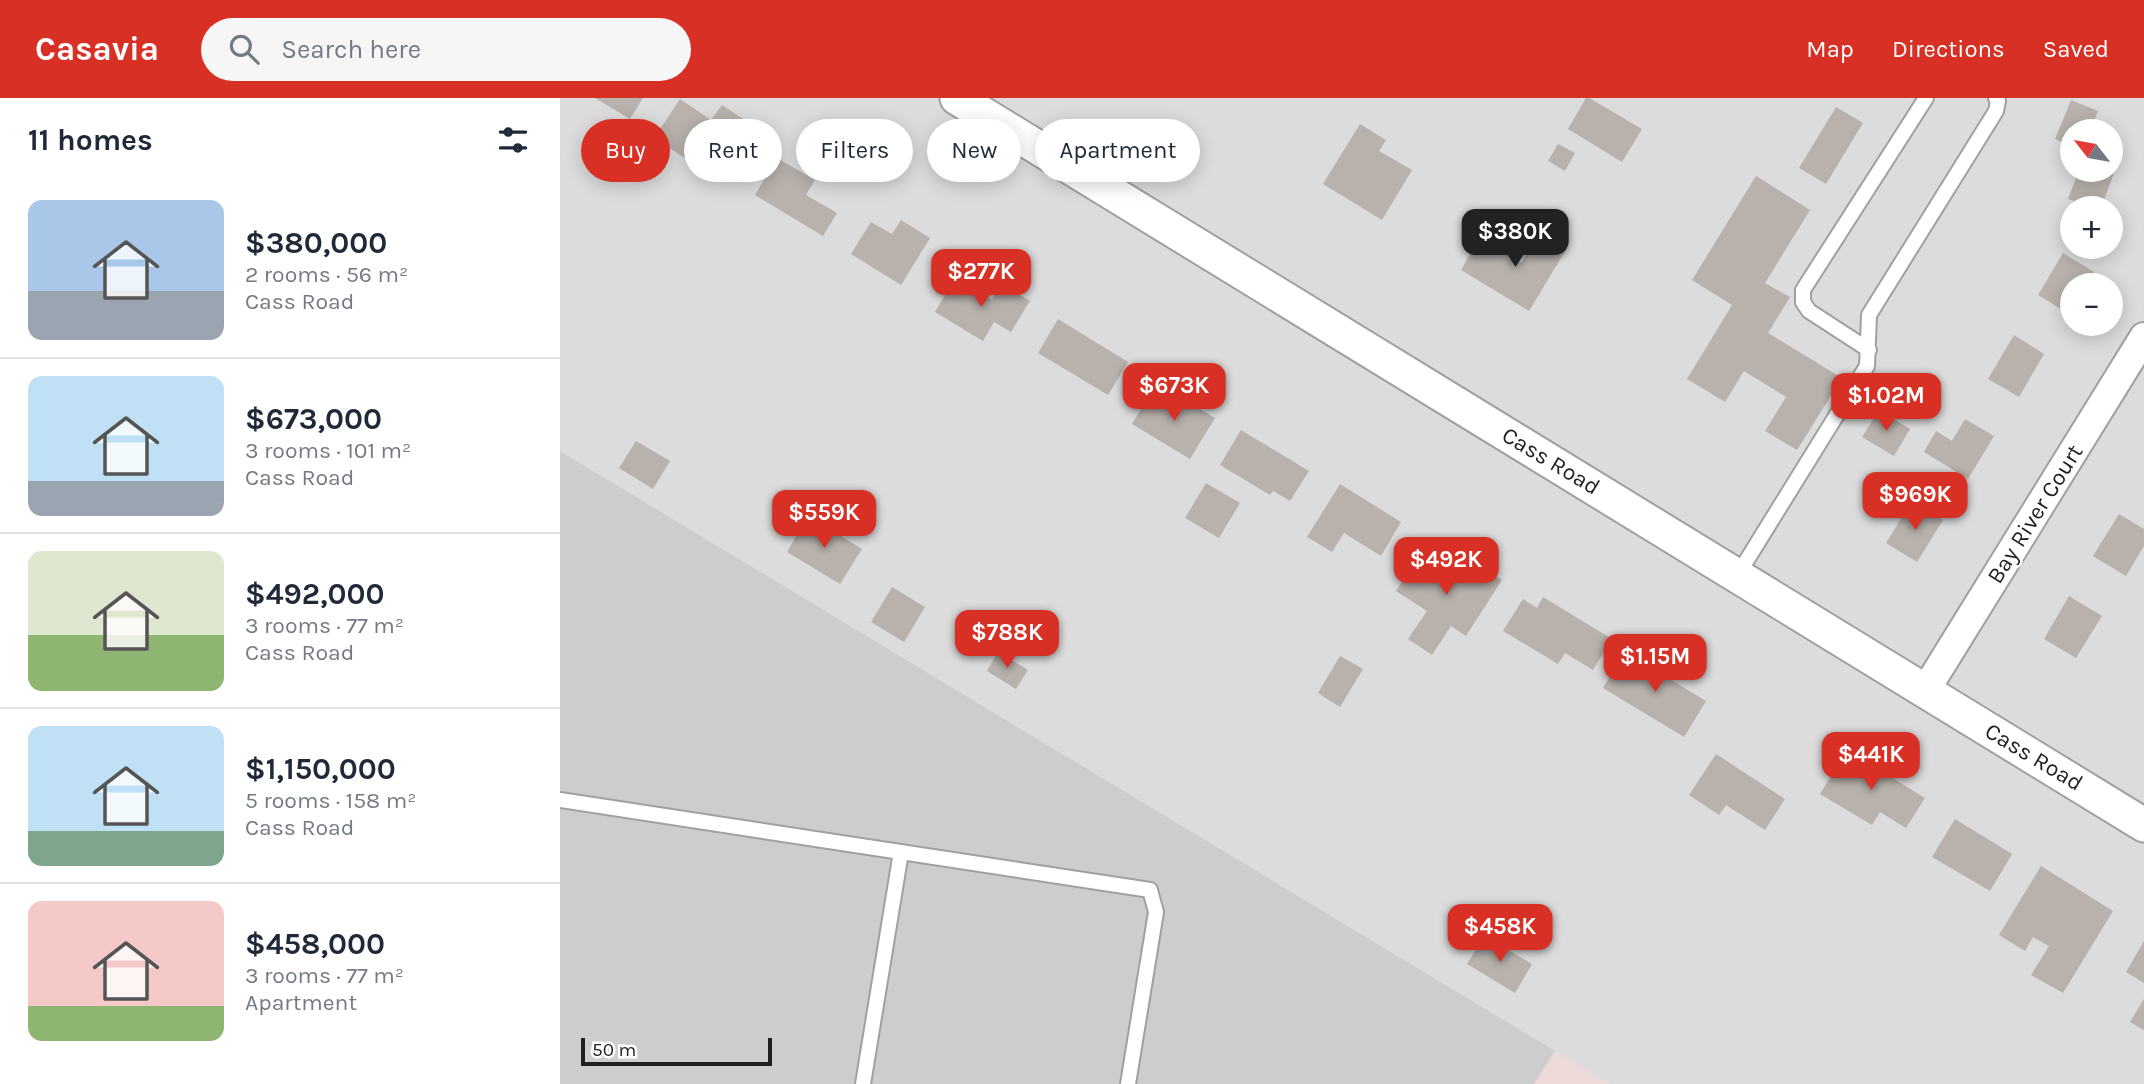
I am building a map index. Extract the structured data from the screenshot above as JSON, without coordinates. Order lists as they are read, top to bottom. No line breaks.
{"streets":{"street":["Cass Road","Bay River Court"]},"crossings":[["Cass Road","Bay River Court"]],"scale_bar":"50 m","north":"top left","page":{"header":"Casavia","search":"Search here","nav":["Map","Directions","Saved"],"heading":"11 homes","map_buttons":["+","−"],"chip":["Buy","Rent","Filters","New","Apartment"],"list":[{"name":"$380,000","note":"2 rooms · 56 m² · Cass Road"},{"name":"$673,000","note":"3 rooms · 101 m² · Cass Road"},{"name":"$492,000","note":"3 rooms · 77 m² · Cass Road"},{"name":"$1,150,000","note":"5 rooms · 158 m² · Cass Road"},{"name":"$458,000","note":"3 rooms · 77 m² · Apartment"}],"price":["$380K","$277K","$673K","$1.02M","$969K","$559K","$492K","$788K","$1.15M","$441K","$458K"],"scale":"50 m"}}
